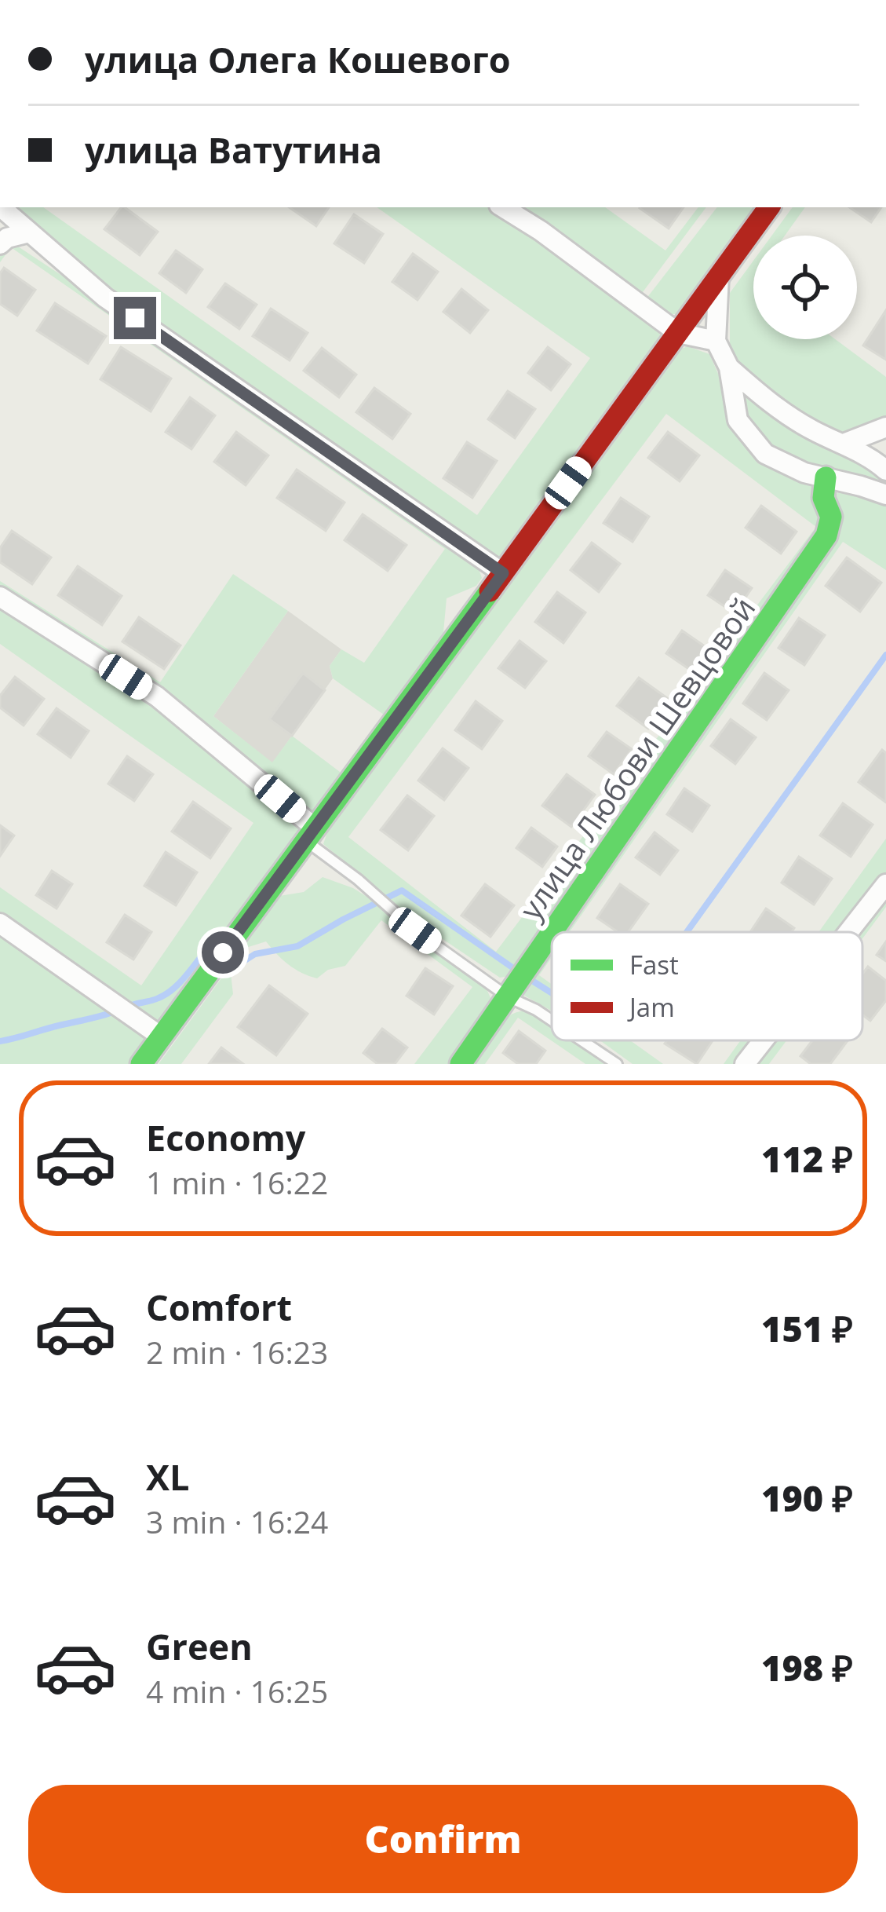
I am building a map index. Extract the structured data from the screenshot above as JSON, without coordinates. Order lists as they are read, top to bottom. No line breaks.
{"streets":{"street":["улица Любови Шевцовой"]},"legend":["Fast","Jam"],"page":{"banner":["улица Олега Кошевого","улица Ватутина"],"list":[{"name":"Economy","note":"1 min · 16:22","value":"112 ₽"},{"name":"Comfort","note":"2 min · 16:23","value":"151 ₽"},{"name":"XL","note":"3 min · 16:24","value":"190 ₽"},{"name":"Green","note":"4 min · 16:25","value":"198 ₽"}],"buttons":"Confirm"}}
